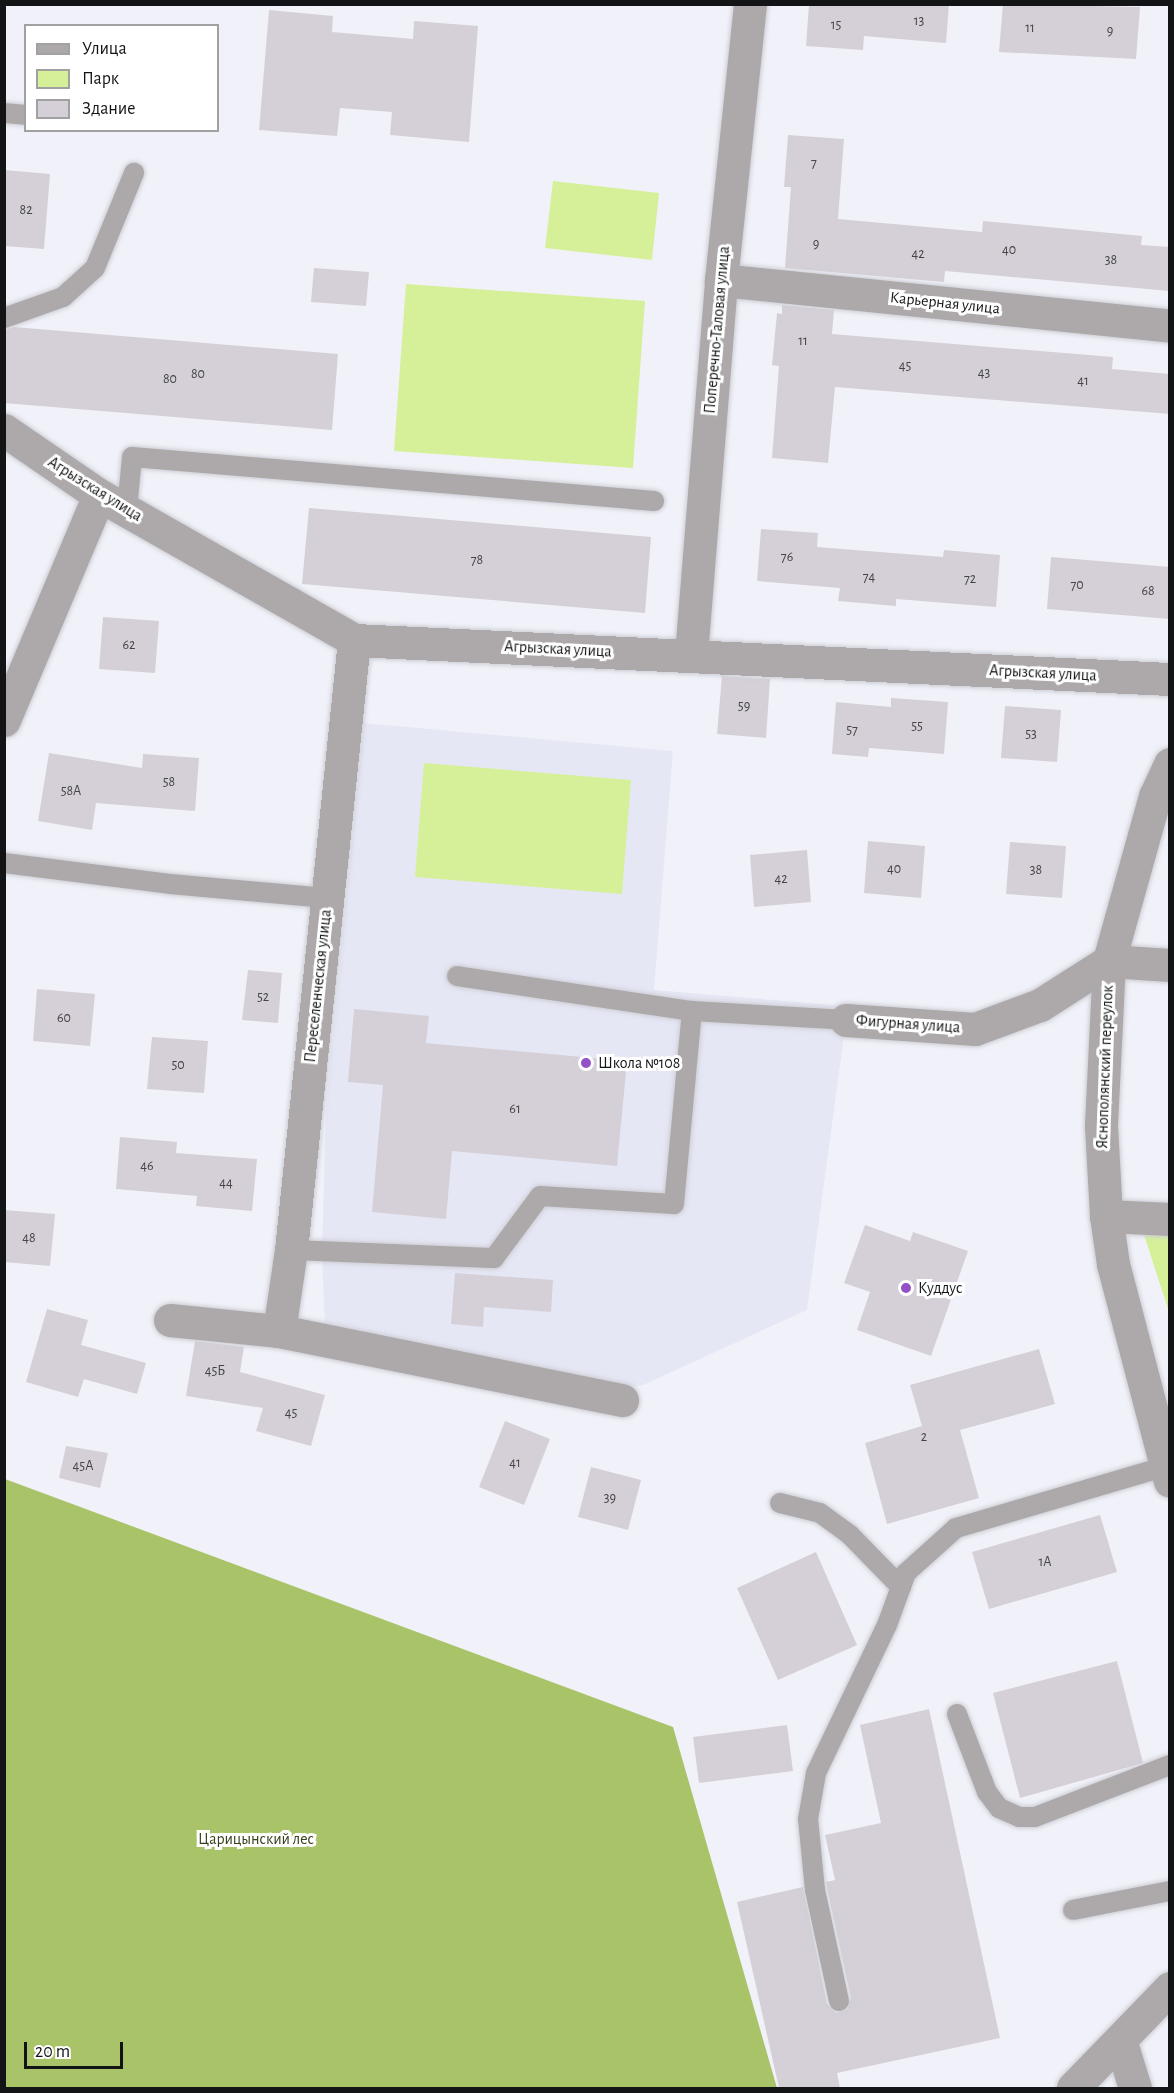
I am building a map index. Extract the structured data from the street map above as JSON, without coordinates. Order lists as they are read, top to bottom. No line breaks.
{"streets":{"street":["Карьерная улица","Поперечно-Таловая улица","Агрызская улица","Переселенческая улица","Фигурная улица","Яснополянский переулок"]},"crossings":[["Карьерная улица","Поперечно-Таловая улица"],["Поперечно-Таловая улица","Агрызская улица"],["Агрызская улица","Переселенческая улица"],["Фигурная улица","Яснополянский переулок"]],"parks":["Царицынский лес"],"places":["Школа №108","Куддус"],"house_numbers":["13","15","11","9","7","82","9","40","42","38","11","45","43","80","80","41","76","78","74","72","70","68","62","59","55","57","53","58","58А","40","38","42","52","60","50","61","46","44","48","45Б","45","2","41","45А","39","1А"],"legend":["Улица","Парк","Здание"],"scale_bar":"20 m"}
